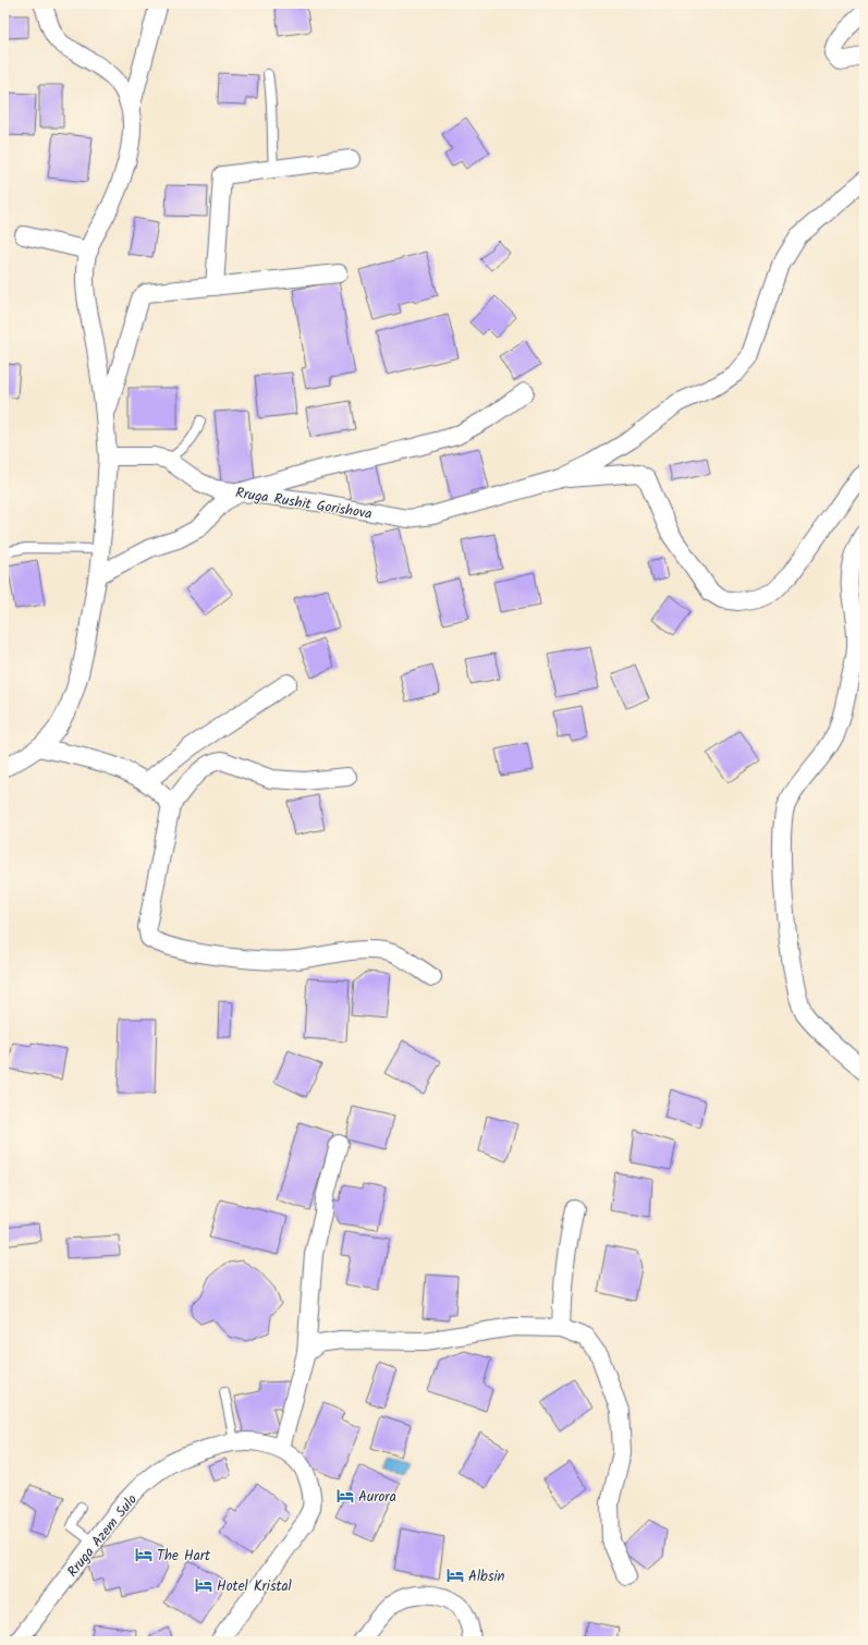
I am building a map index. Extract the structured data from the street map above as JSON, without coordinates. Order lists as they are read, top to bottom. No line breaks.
{"streets":{"street":["Rruga Rushit Gorishova","Rruga Azem Sulo"]},"places":{"hotel":["Aurora","The Hart","Albsin","Hotel Kristal"]}}
